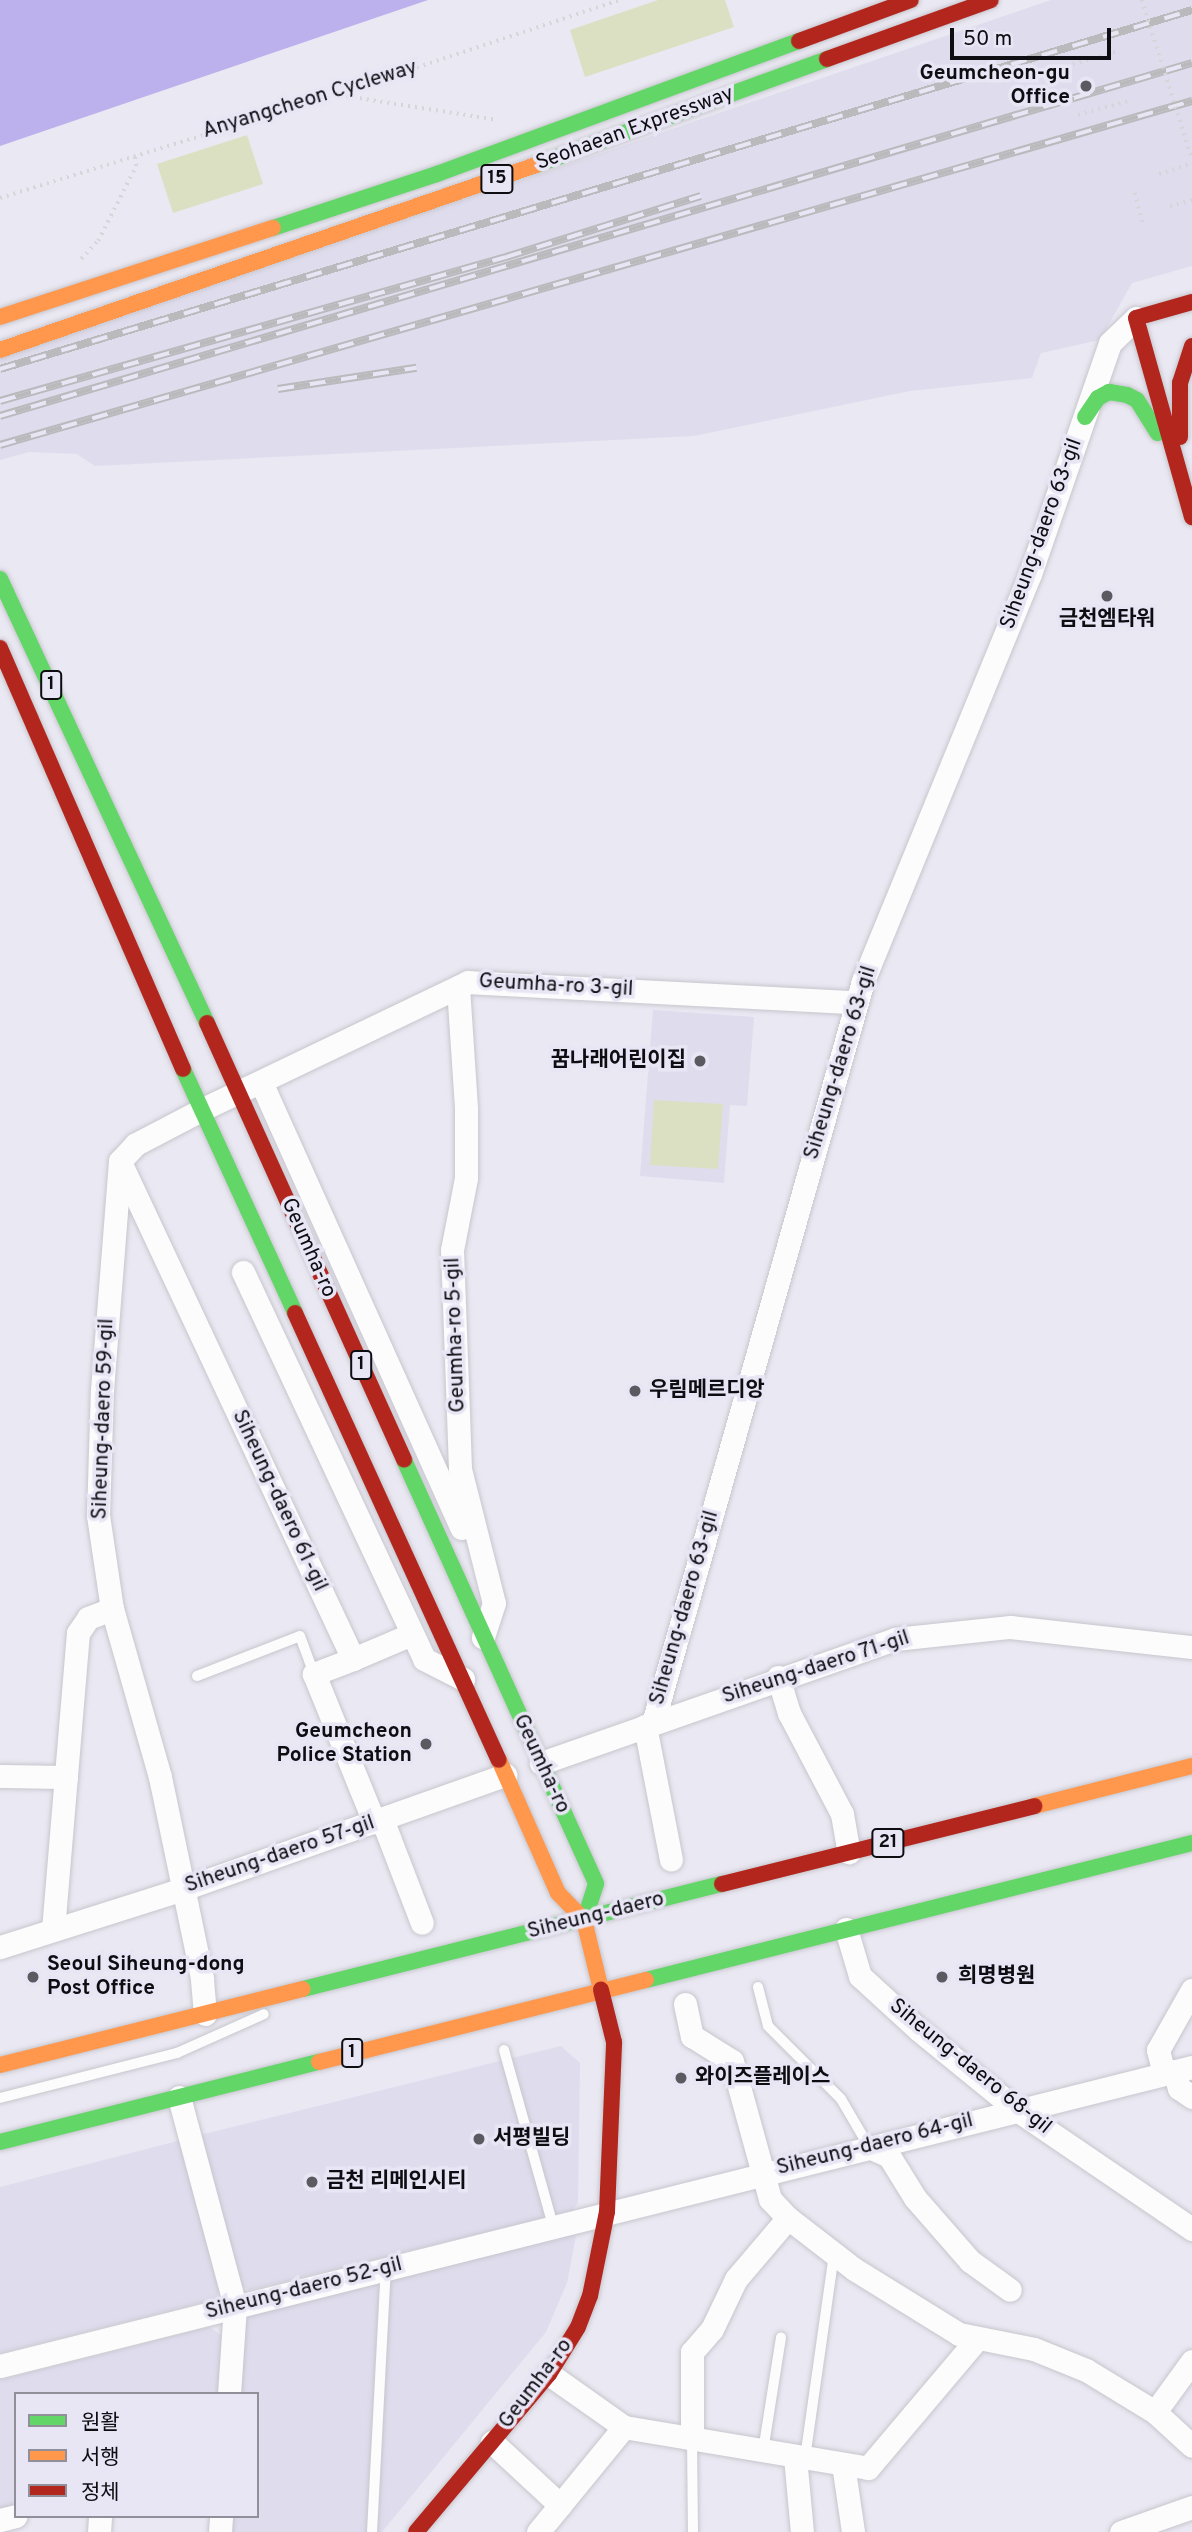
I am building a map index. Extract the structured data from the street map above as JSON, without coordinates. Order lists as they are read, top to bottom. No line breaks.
{"streets":{"main road":["Seohaean Expressway","15","1","Geumha-ro","21","Siheung-daero"],"street":["Siheung-daero 63-gil","Geumha-ro 3-gil","Geumha-ro 5-gil","Siheung-daero 59-gil","Siheung-daero 61-gil","Siheung-daero 71-gil","Siheung-daero 57-gil","Siheung-daero 68-gil","Siheung-daero 64-gil","Siheung-daero 52-gil"],"path":["Anyangcheon Cycleway"]},"crossings":[["Siheung-daero 63-gil","Geumha-ro 3-gil"],["Siheung-daero 63-gil","Geumha-ro"],["Siheung-daero 63-gil","Siheung-daero 71-gil"],["1","Geumha-ro"],["Geumha-ro 3-gil","Geumha-ro"],["Geumha-ro 3-gil","Geumha-ro 5-gil"],["Geumha-ro","Geumha-ro 5-gil"],["Geumha-ro","Siheung-daero 57-gil"],["Geumha-ro","Siheung-daero"],["Geumha-ro","Siheung-daero 52-gil"],["Siheung-daero 59-gil","Siheung-daero 61-gil"],["Siheung-daero 59-gil","Siheung-daero 57-gil"],["Siheung-daero 59-gil","Siheung-daero"],["Siheung-daero 68-gil","Siheung-daero 64-gil"]],"places":["Geumcheon-gu Office","금천엠타워","꿈나래어린이집","우림메르디앙","Geumcheon Police Station","Seoul Siheung-dong Post Office","희명병원","와이즈플레이스","서평빌딩","금천 리메인시티"],"legend":["원활","서행","정체"],"scale_bar":"50 m"}
